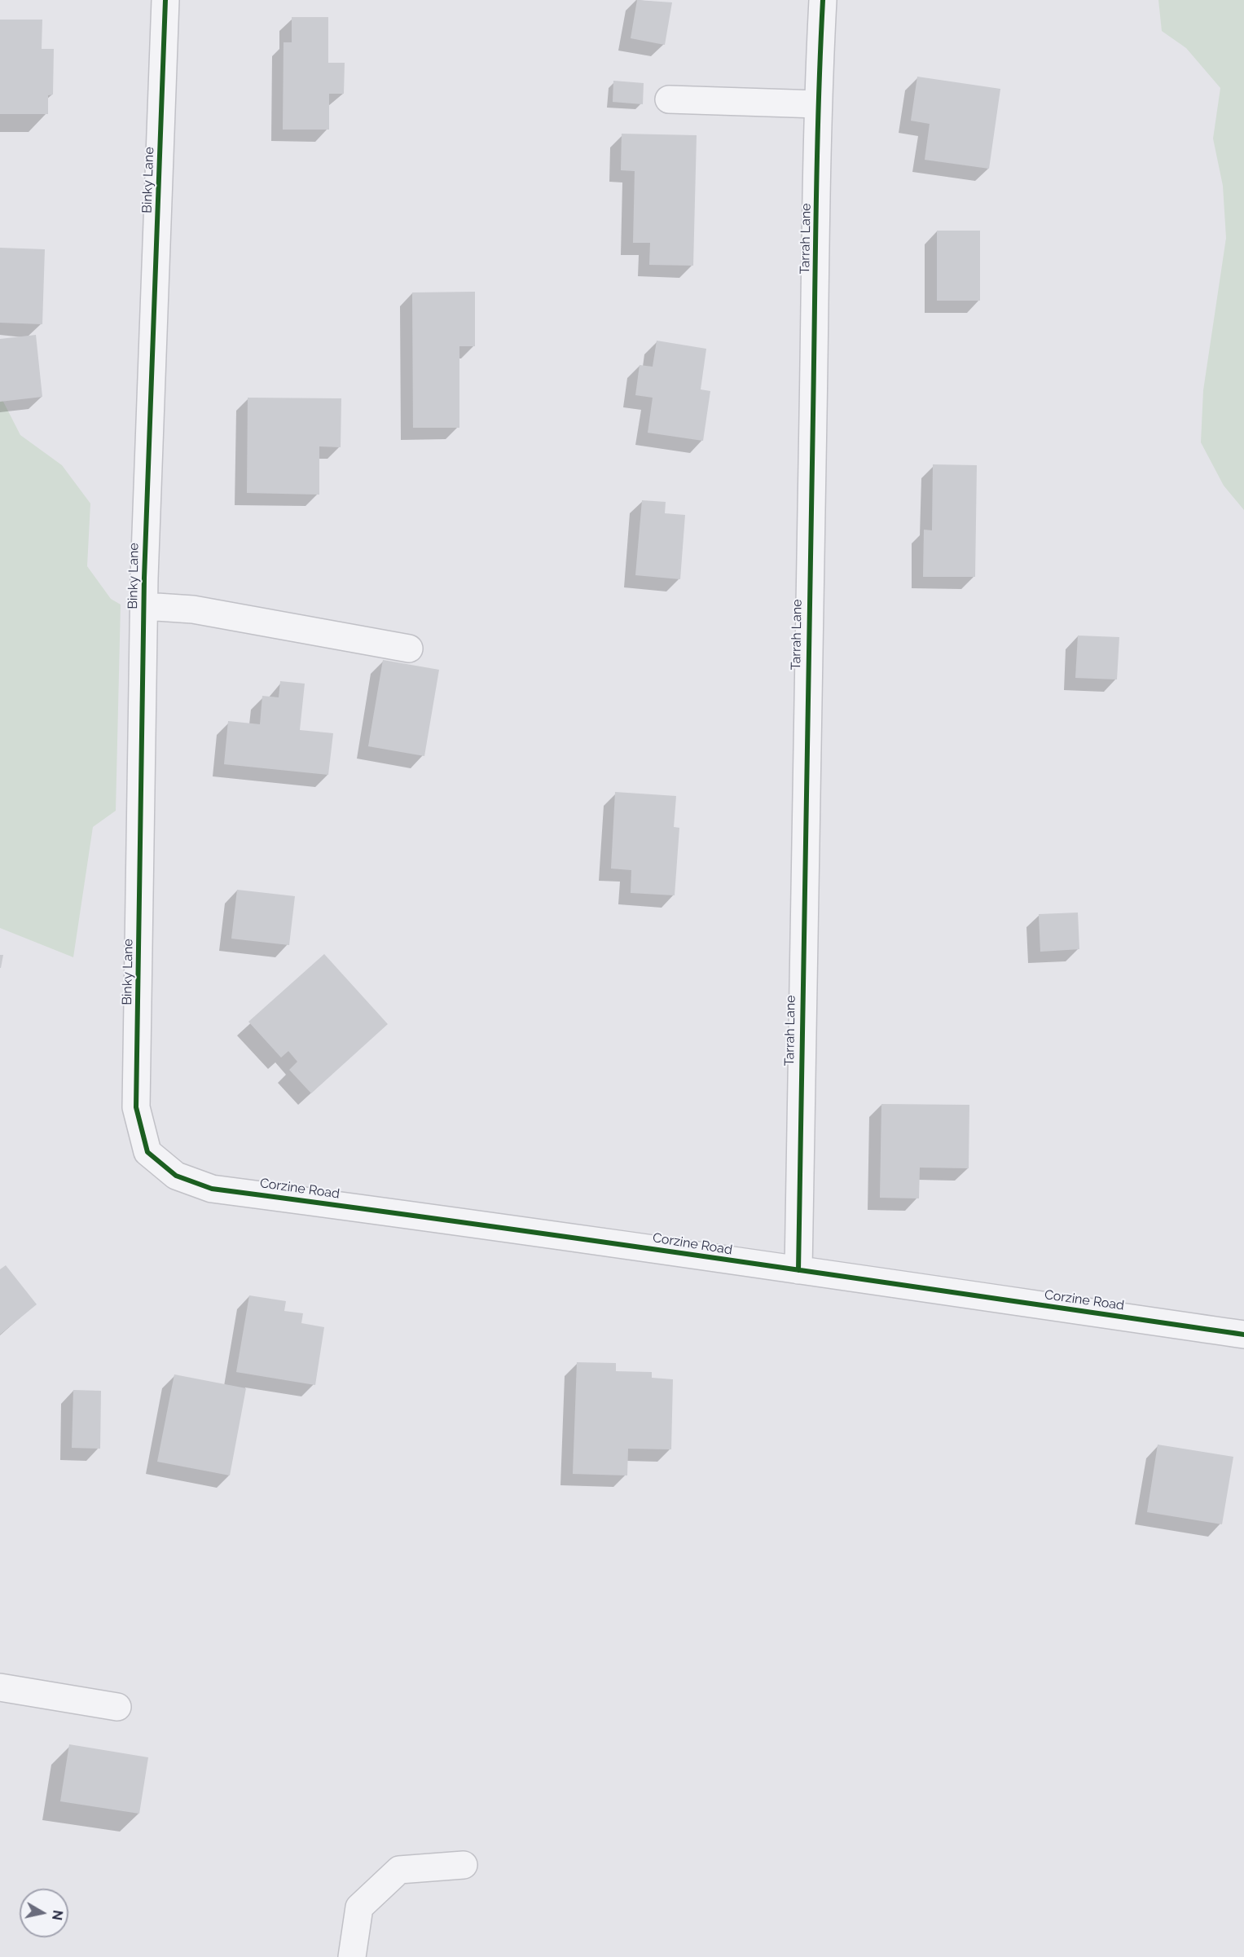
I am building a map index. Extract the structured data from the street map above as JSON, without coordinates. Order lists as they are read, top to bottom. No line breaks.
{"streets":{"street":["Binky Lane","Tarrah Lane","Corzine Road"]},"crossings":[["Binky Lane","Corzine Road"],["Tarrah Lane","Corzine Road"]],"north":"right"}
